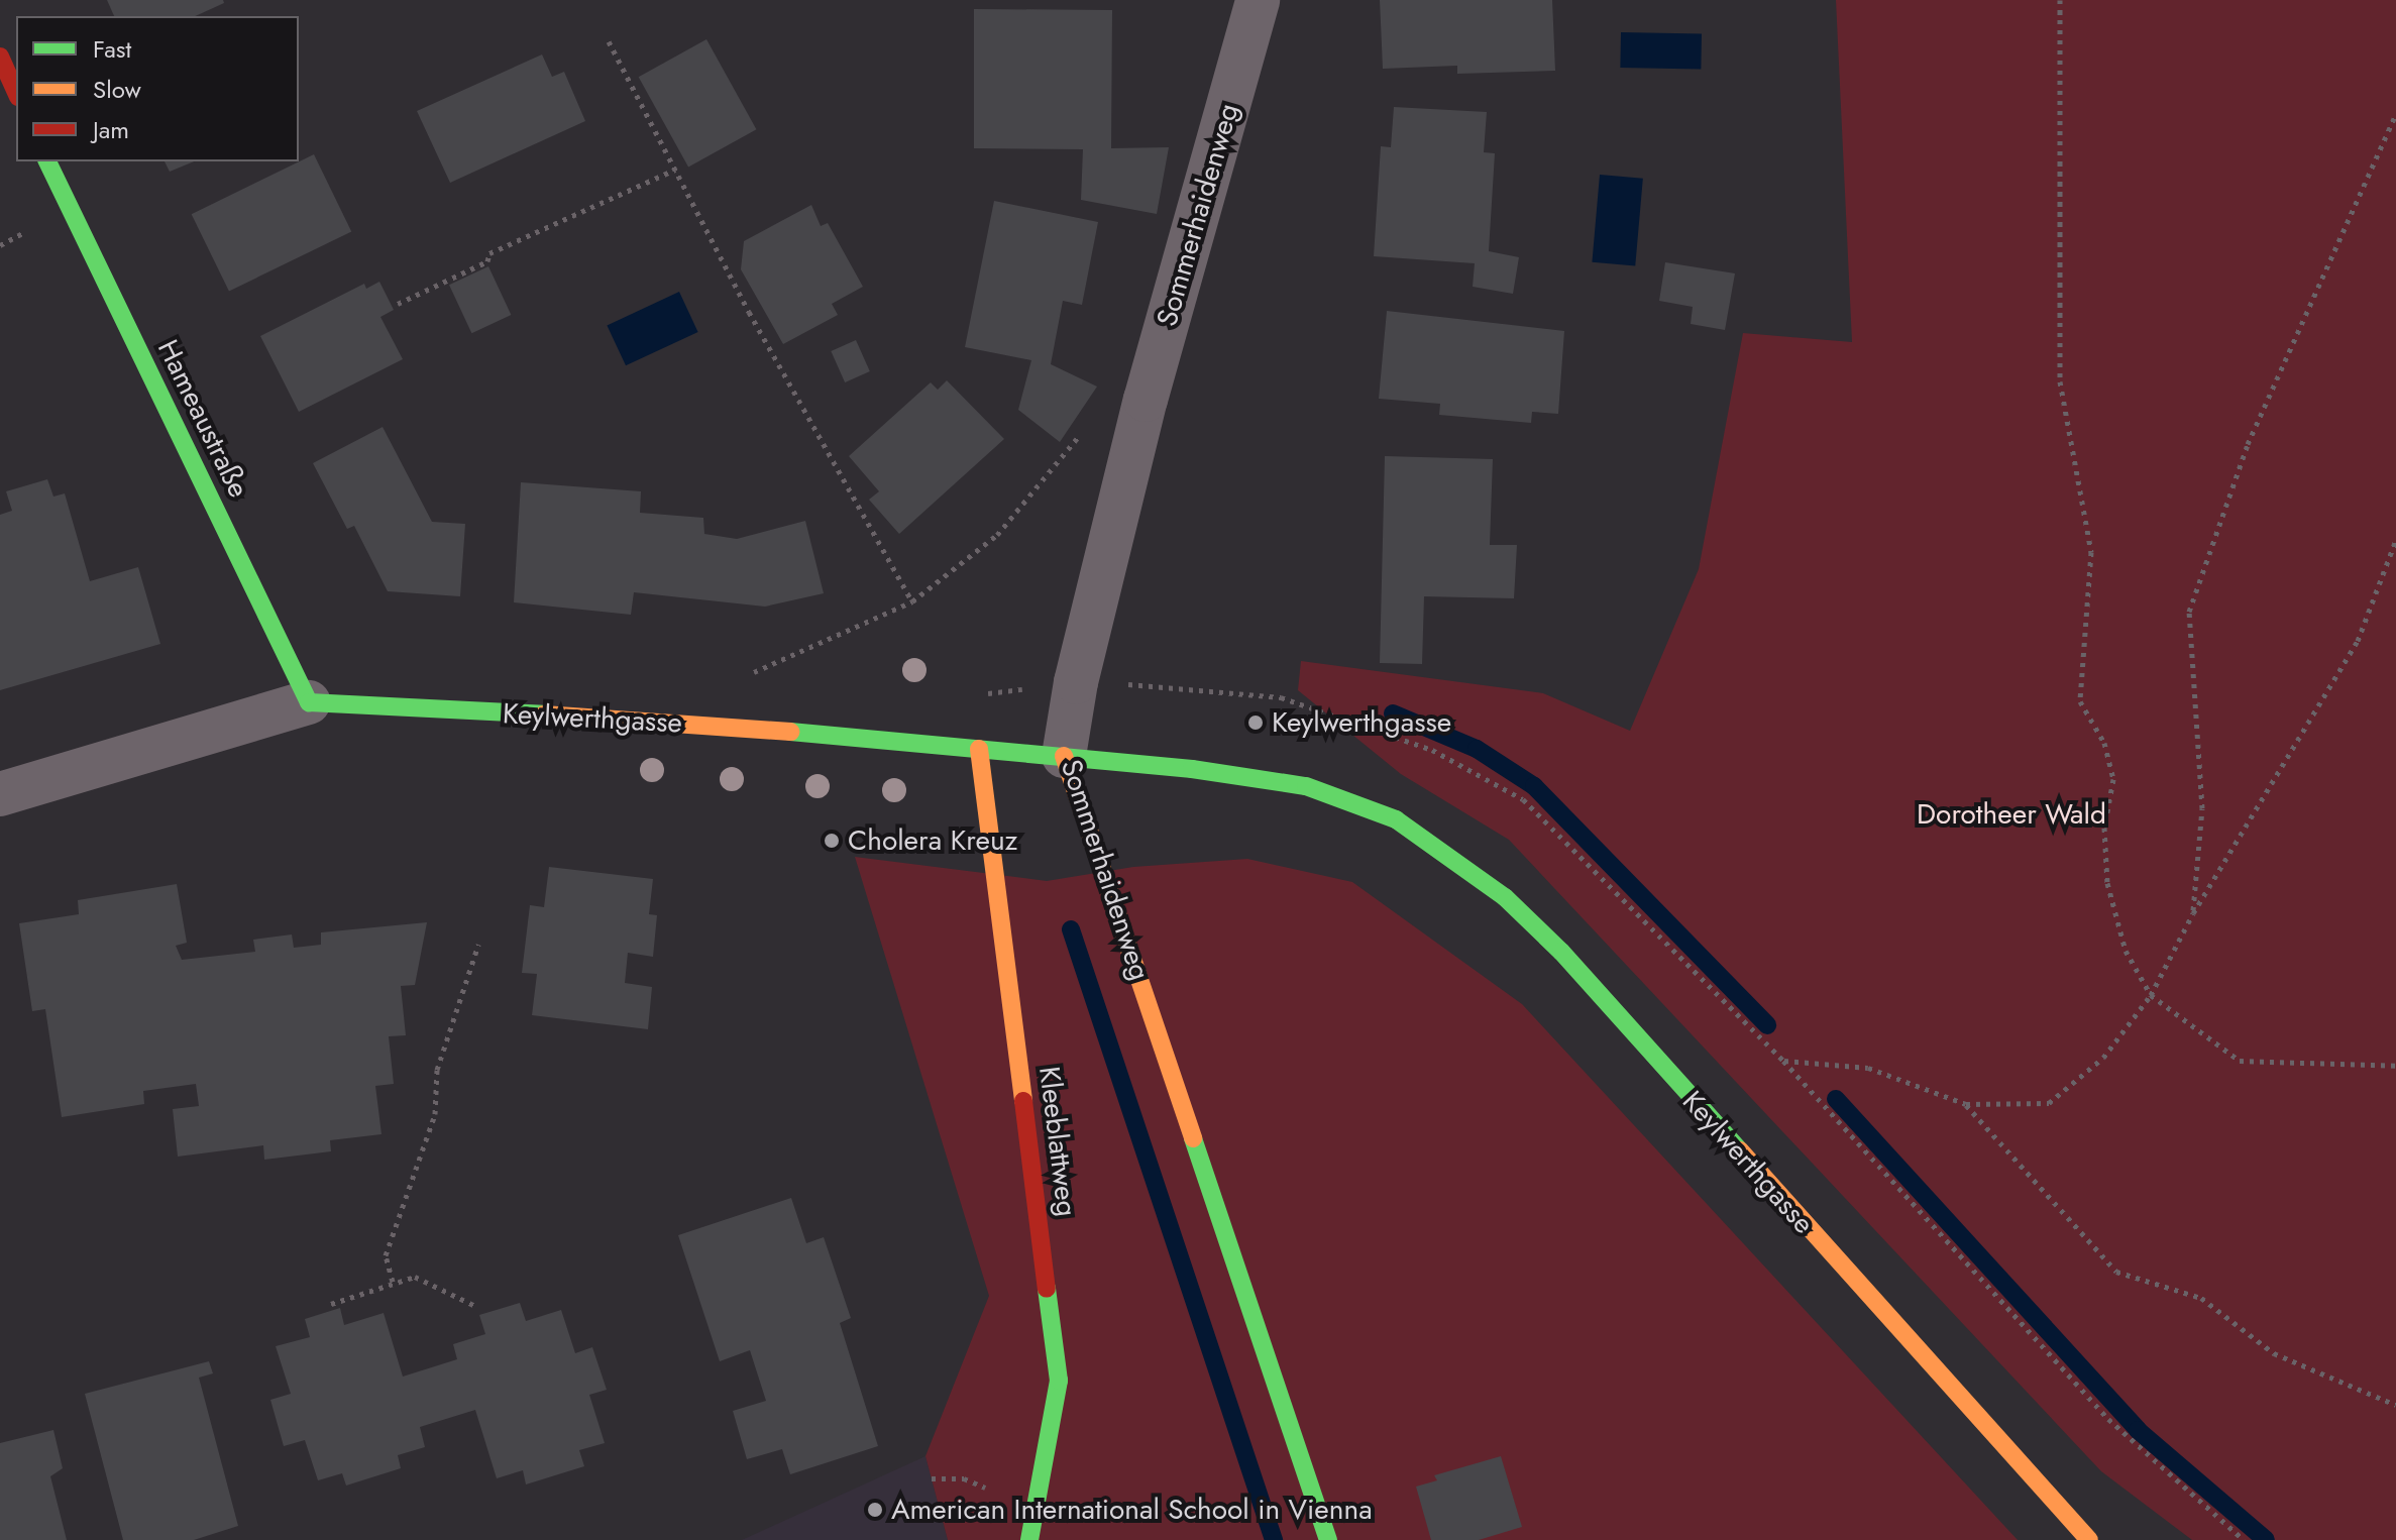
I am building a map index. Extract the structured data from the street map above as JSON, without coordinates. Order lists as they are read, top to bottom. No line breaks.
{"streets":{"main road":["Sommerhaidenweg","Hameaustraße","Keylwerthgasse","Kleeblattweg"]},"crossings":[["Sommerhaidenweg","Keylwerthgasse"],["Hameaustraße","Keylwerthgasse"],["Keylwerthgasse","Kleeblattweg"]],"parks":["Dorotheer Wald"],"places":["Keylwerthgasse","Cholera Kreuz","American International School in Vienna"],"legend":["Fast","Slow","Jam"]}
